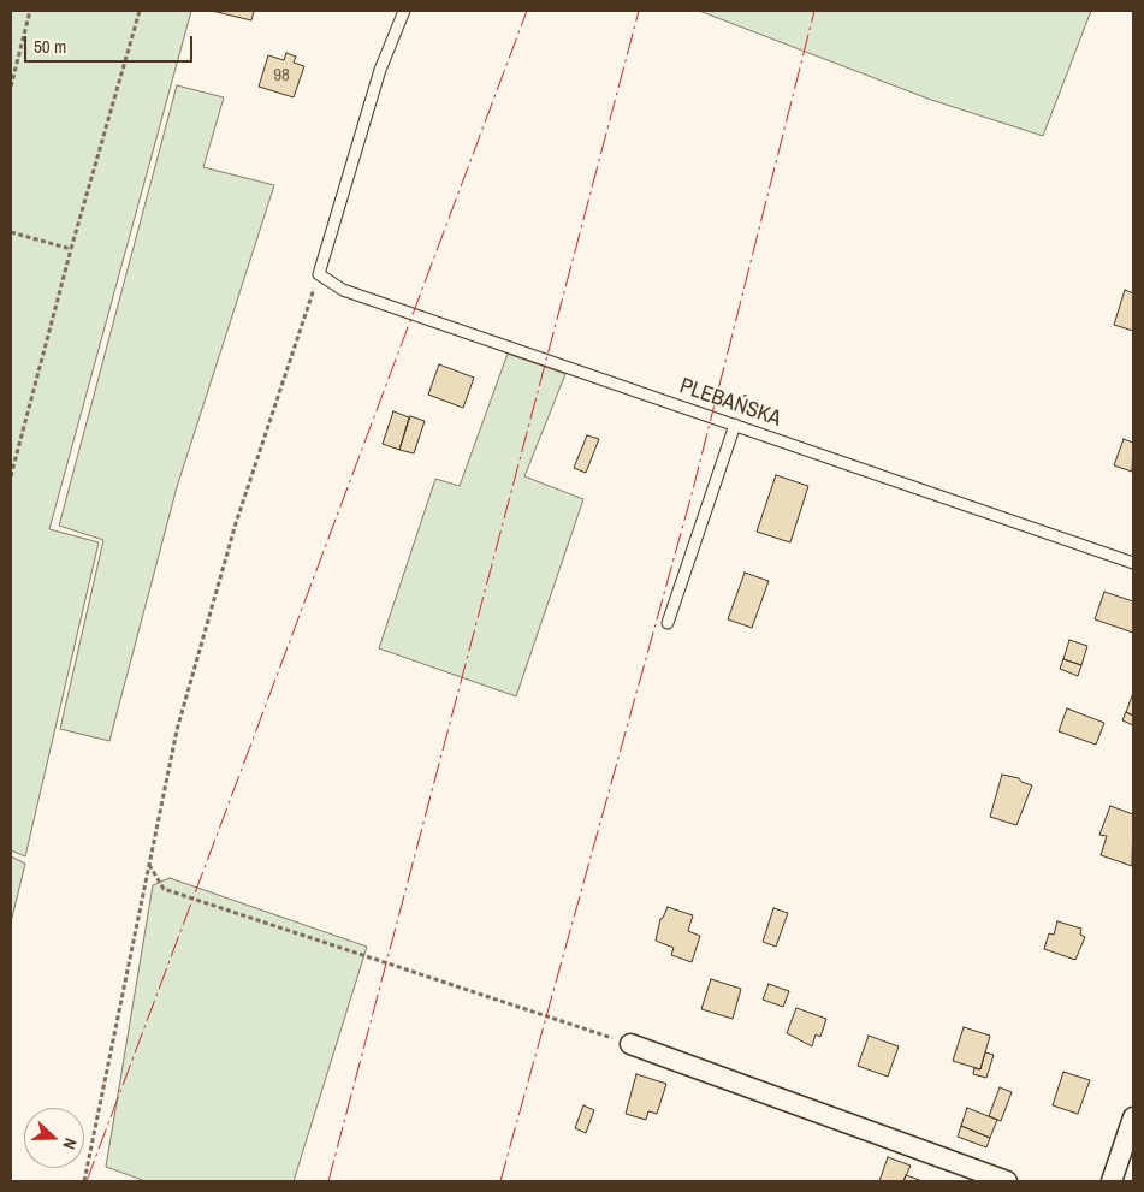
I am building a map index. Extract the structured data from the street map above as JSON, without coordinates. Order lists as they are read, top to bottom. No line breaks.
{"streets":{"lane":["PLEBAŃSKA"]},"house_numbers":["98"],"scale_bar":"50 m","north":"right"}
